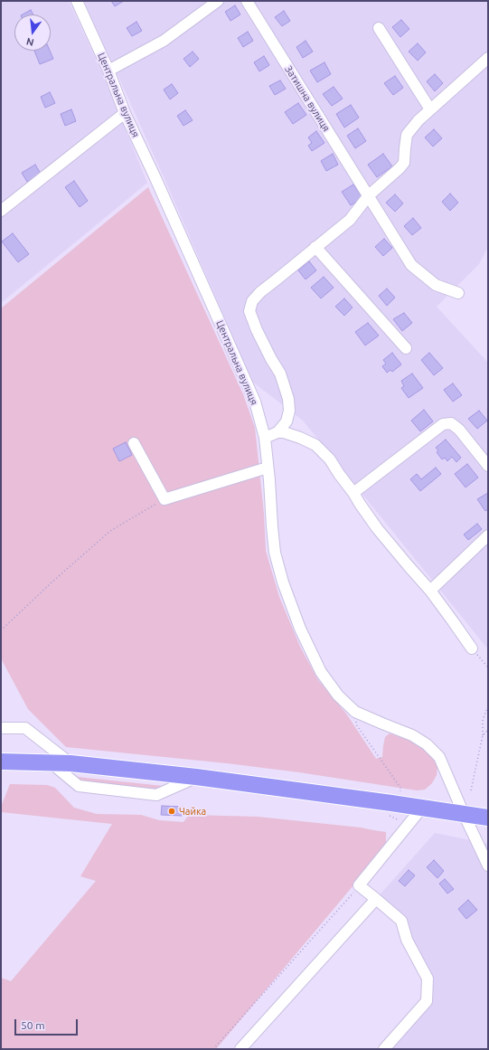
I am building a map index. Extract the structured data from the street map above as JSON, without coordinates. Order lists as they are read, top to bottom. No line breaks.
{"streets":{"street":["Центральна вулиця","Затишна вулиця"]},"places":["Чайка"],"scale_bar":"50 m","north":"bottom"}
